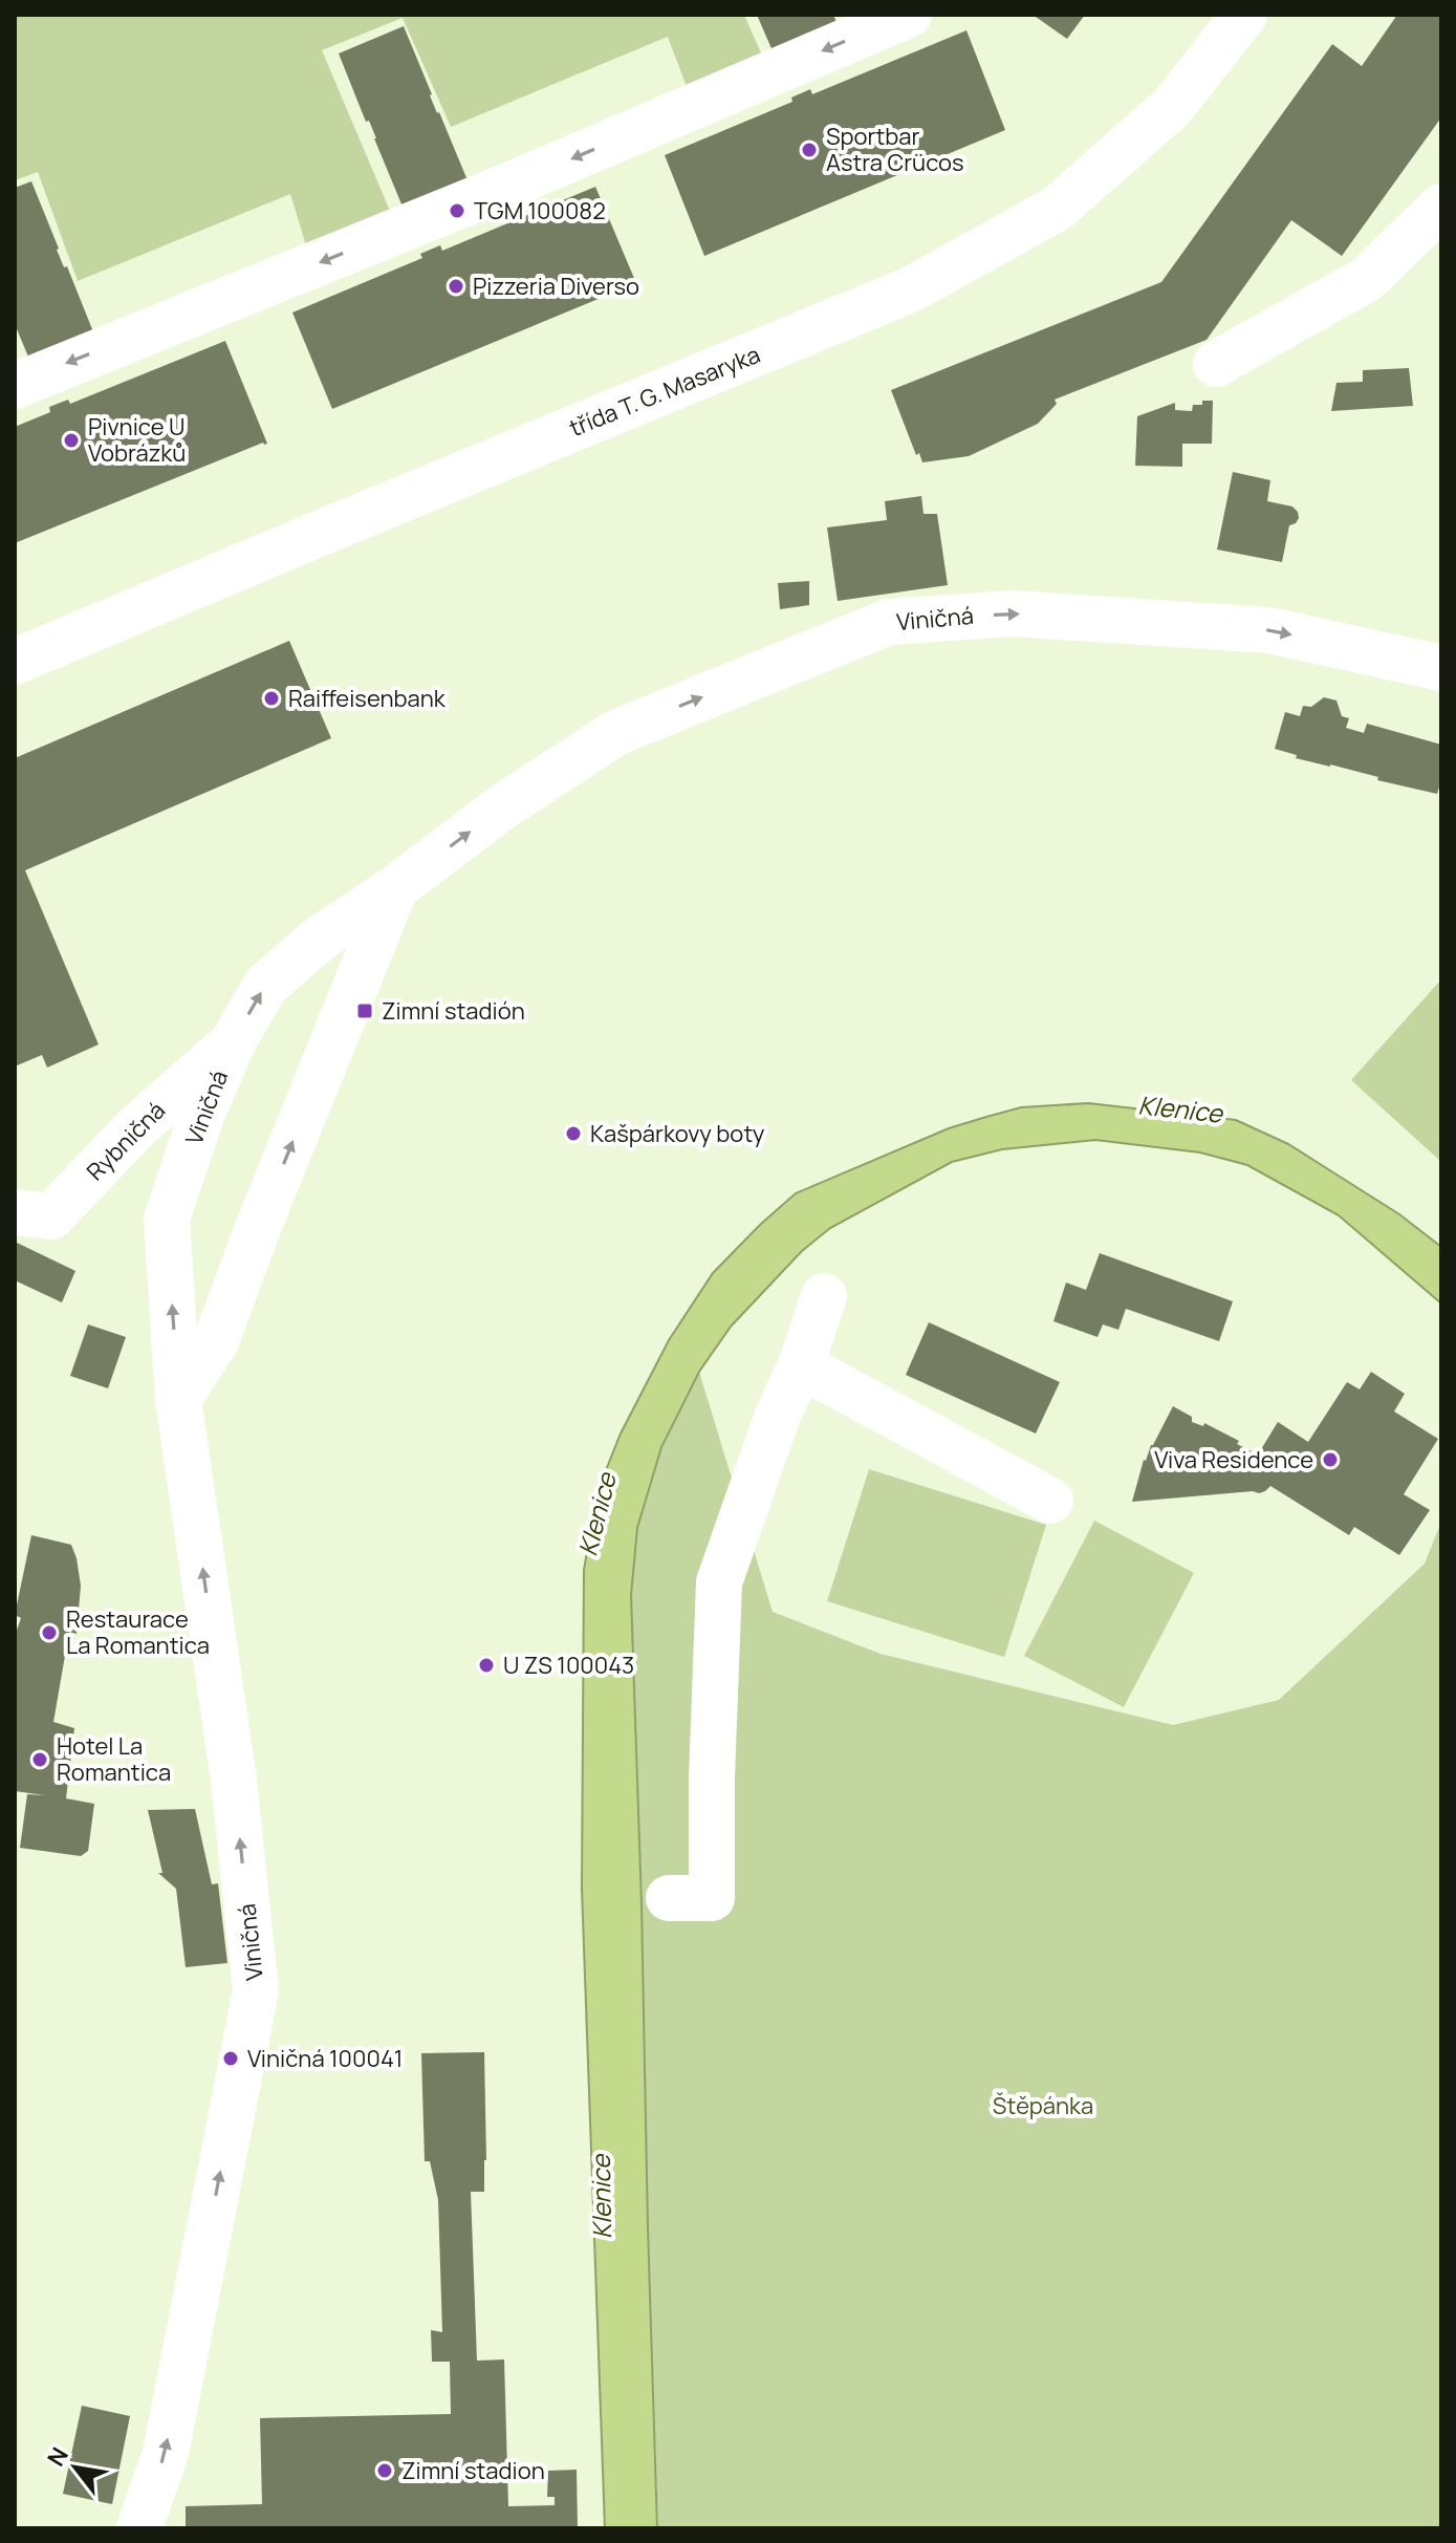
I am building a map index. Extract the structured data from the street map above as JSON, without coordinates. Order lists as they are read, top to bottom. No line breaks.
{"streets":{"street":["třída T. G. Masaryka","Viničná","Rybničná"]},"crossings":[["Viničná","Rybničná"]],"water":["Klenice"],"parks":["Štěpánka"],"places":{"other":["Sportbar Astra Crücos","TGM 100082","Pizzeria Diverso","Pivnice U Vobrázků","Raiffeisenbank","Kašpárkovy boty","Viva Residence","Restaurace La Romantica","U ZS 100043","Hotel La Romantica","Viničná 100041","Zimní stadion"],"transit":["Zimní stadión"]},"north":"top left"}
